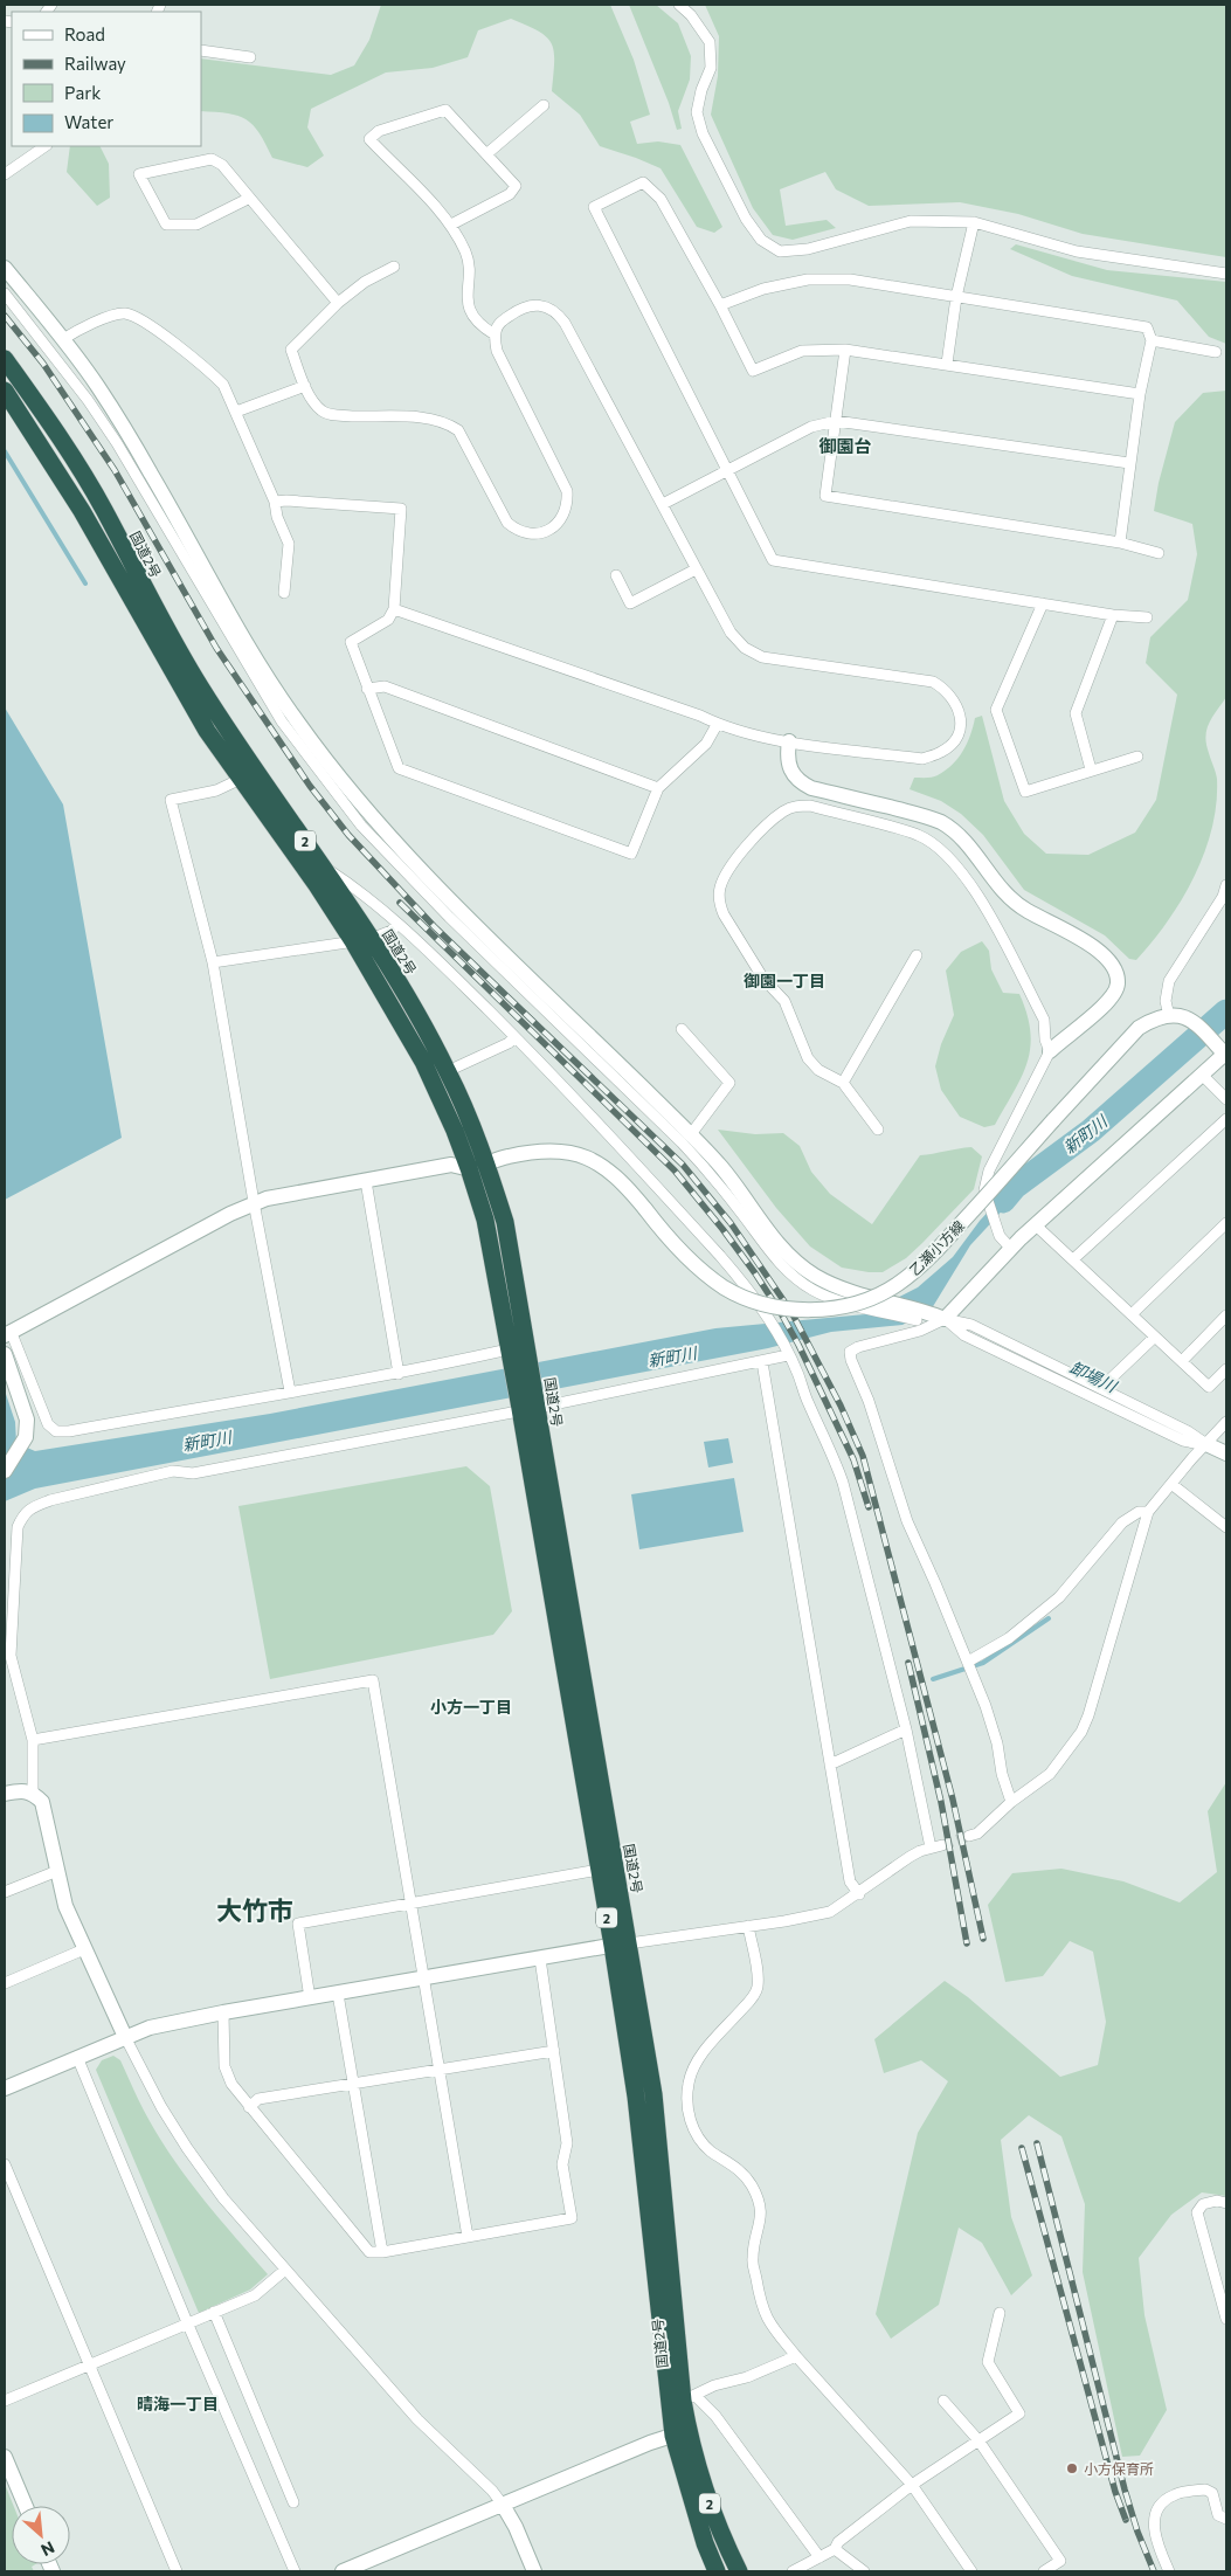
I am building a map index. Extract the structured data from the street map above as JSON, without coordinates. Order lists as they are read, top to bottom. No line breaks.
{"streets":{"highway":["国道2号","2"],"street":["乙瀬小方線"]},"crossings":[["国道2号","乙瀬小方線"]],"districts":["御園台","御園一丁目","小方一丁目","大竹市","晴海一丁目"],"water":["新町川","卸場川"],"places":["小方保育所"],"legend":["Road","Railway","Park","Water"],"north":"bottom right"}
